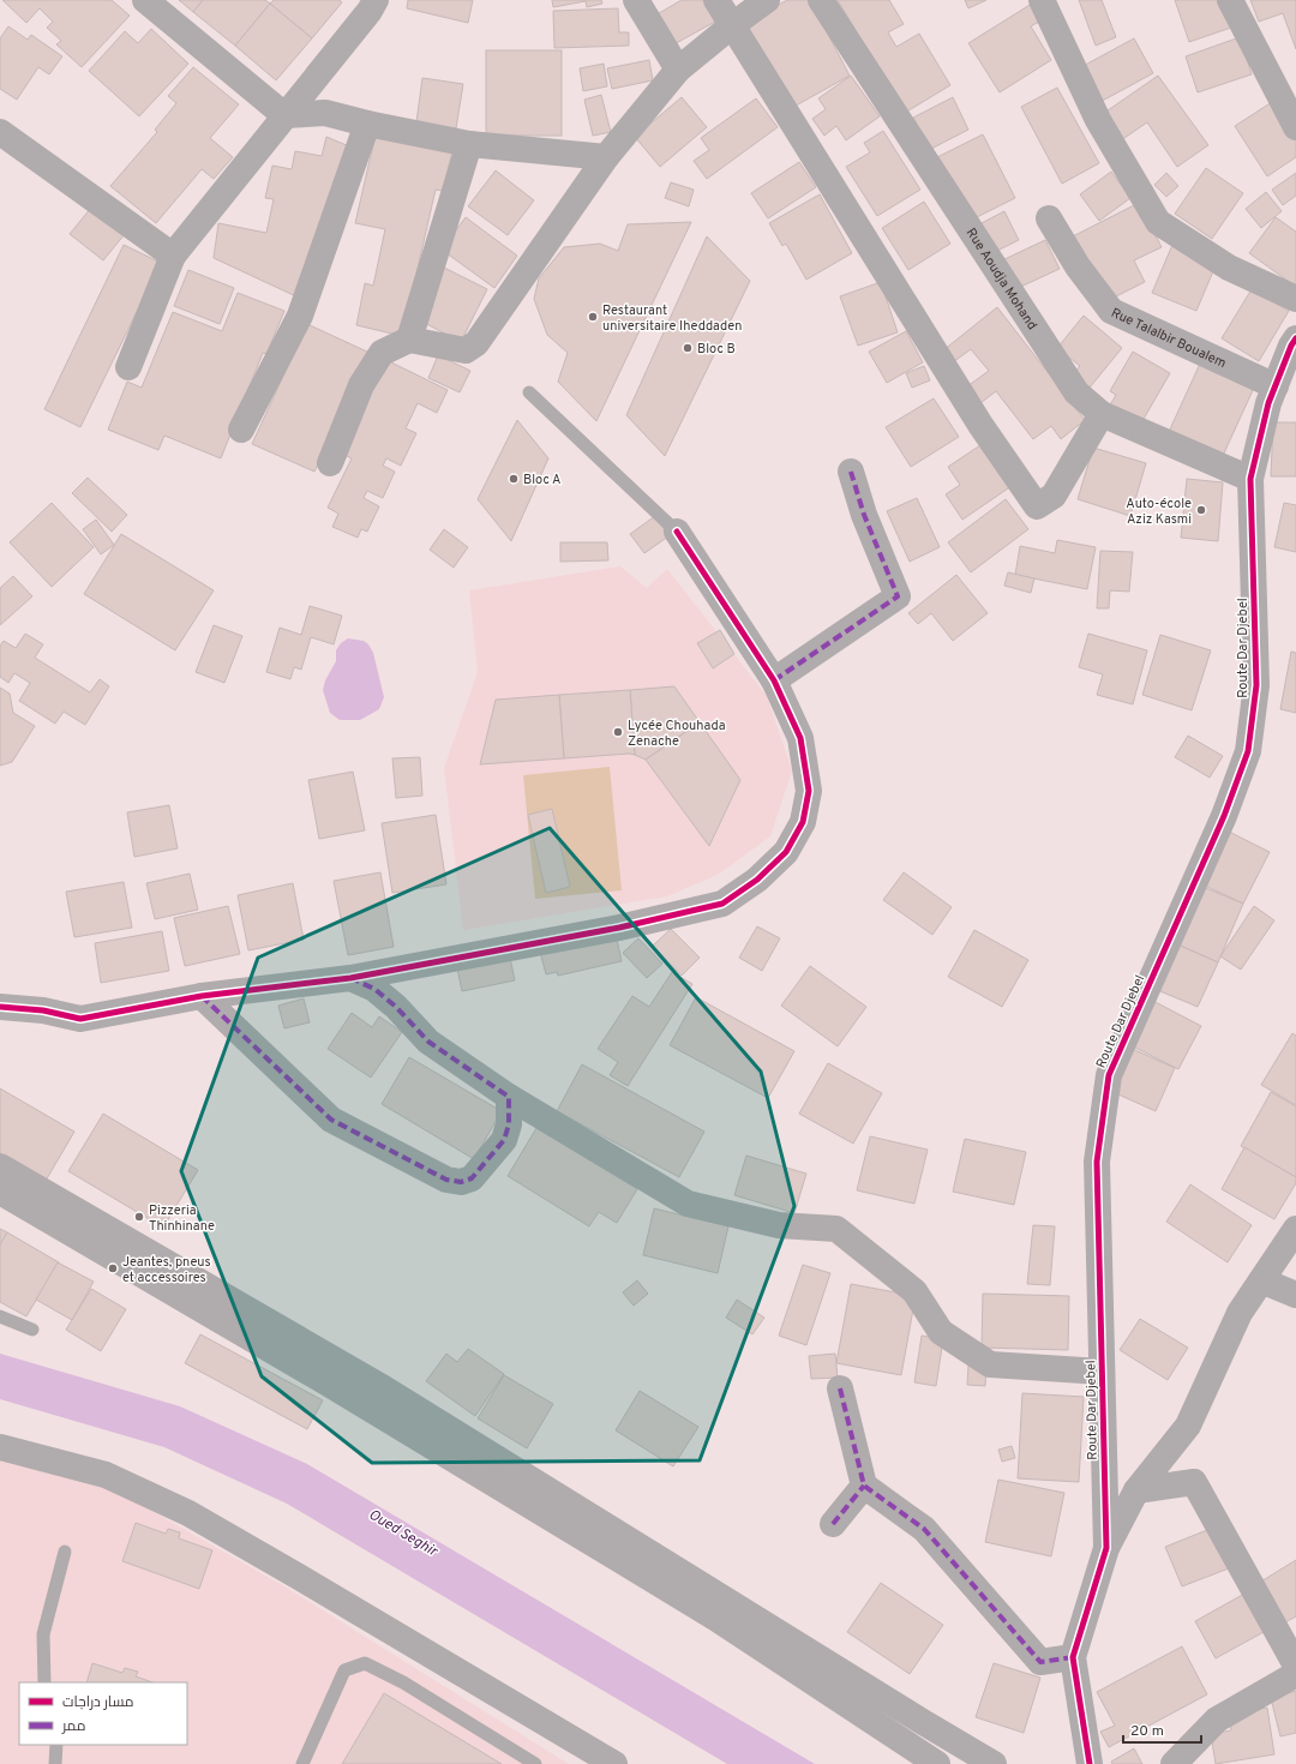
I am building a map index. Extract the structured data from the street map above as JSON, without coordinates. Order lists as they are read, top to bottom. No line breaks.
{"streets":{"street":["Rue Aoudja Mohand","Rue Talalbir Boualem","Route Dar Djebel"]},"crossings":[["Rue Aoudja Mohand","Route Dar Djebel"],["Rue Talalbir Boualem","Route Dar Djebel"]],"water":["Oued Seghir"],"places":["Restaurant universitaire Iheddaden","Bloc B","Bloc A","Auto-école Aziz Kasmi","Lycée Chouhada Zenache","Pizzeria Thinhinane","Jeantes, pneus et accessoires"],"legend":["مسار دراجات","ممر"],"scale_bar":"20 m"}
